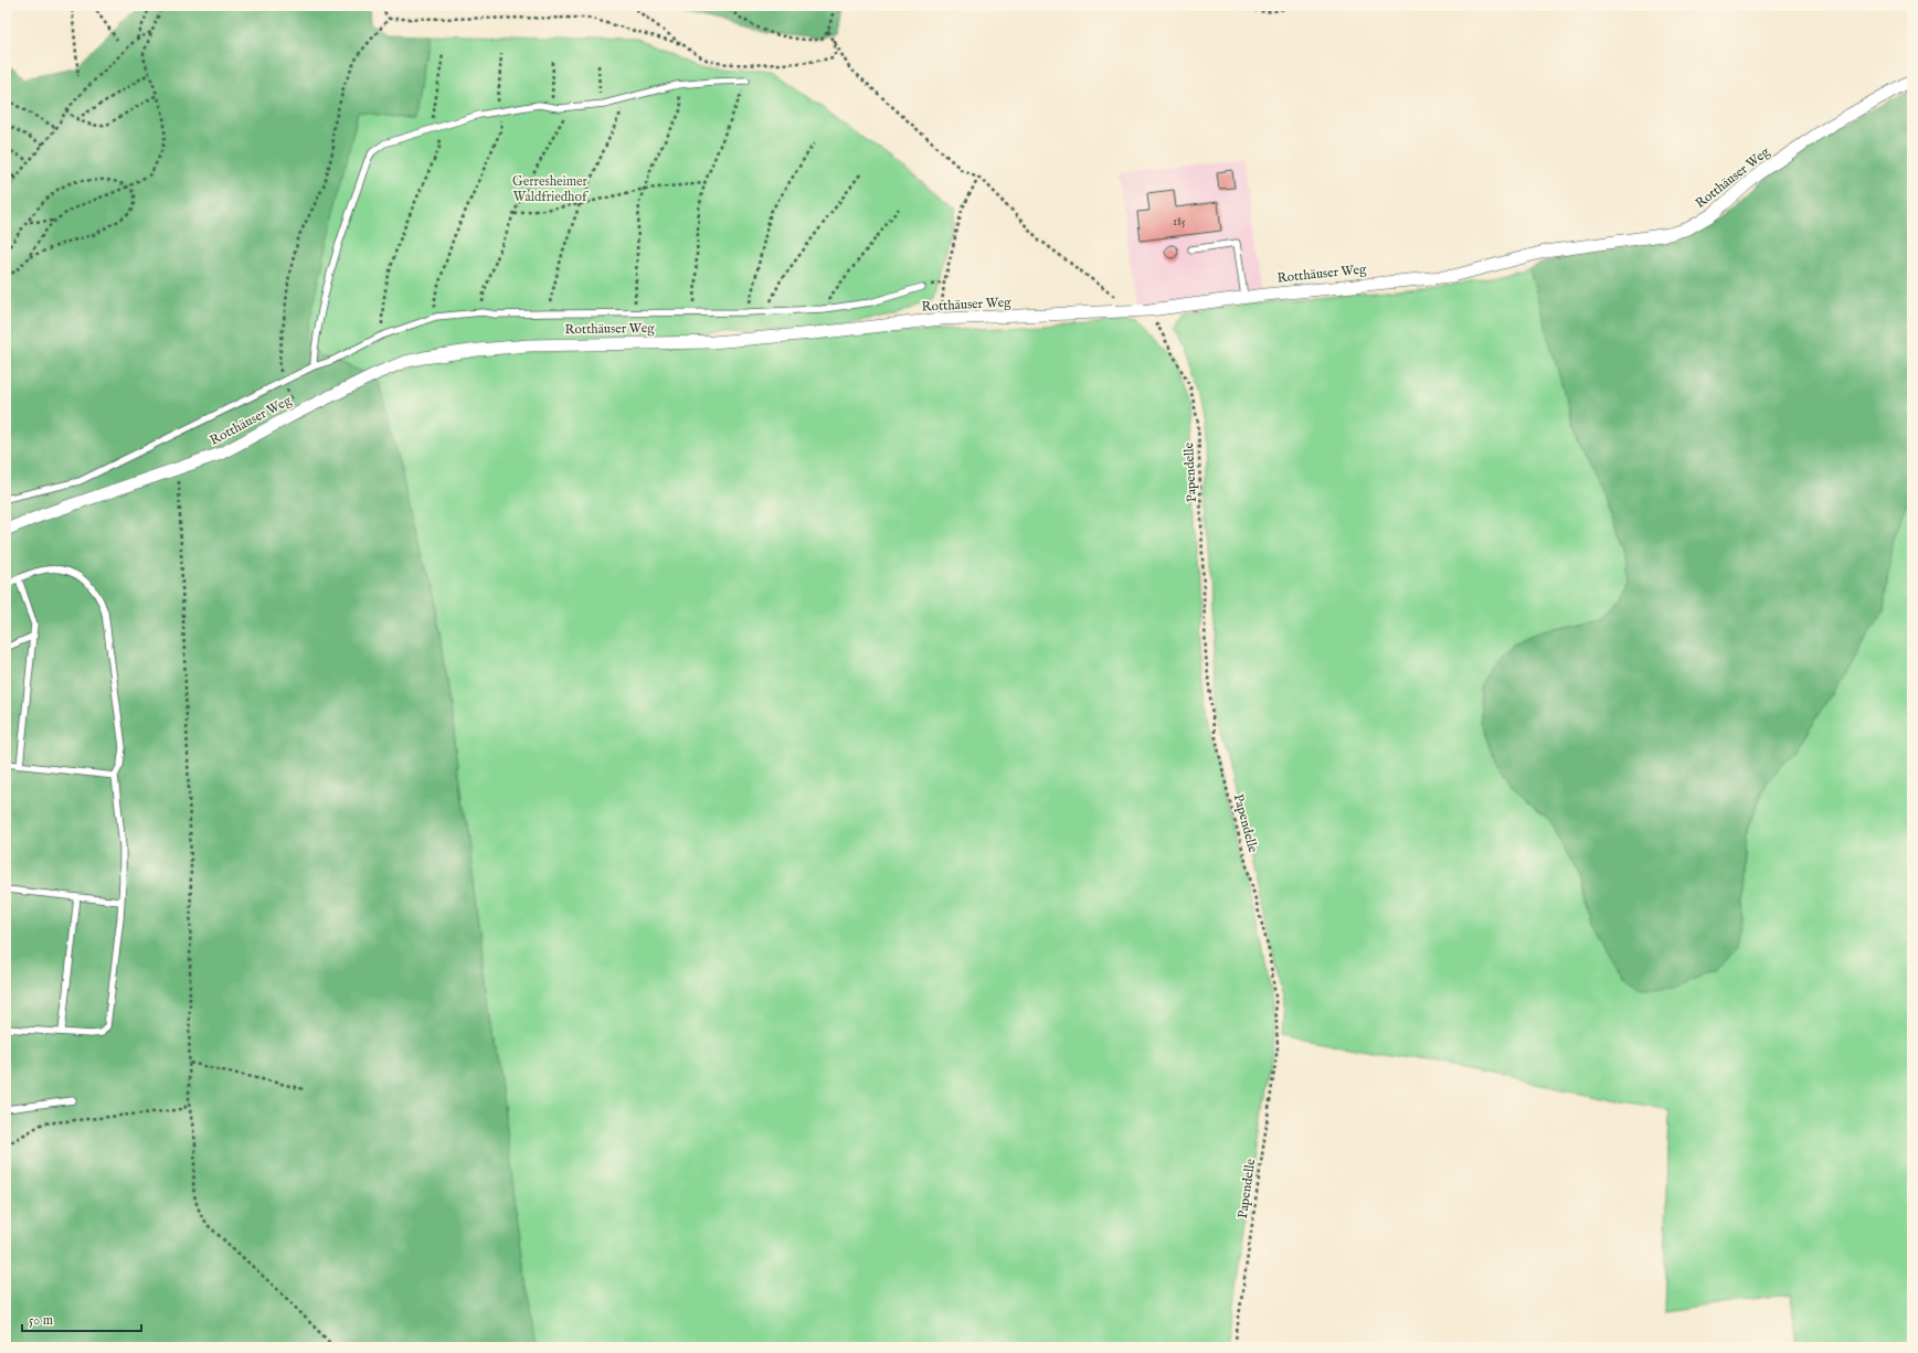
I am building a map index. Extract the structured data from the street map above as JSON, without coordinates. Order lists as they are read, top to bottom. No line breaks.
{"streets":{"street":["Rotthäuser Weg"],"path":["Papendelle"]},"crossings":[["Rotthäuser Weg","Papendelle"]],"parks":["Gerresheimer Waldfriedhof"],"house_numbers":["185"],"scale_bar":"50 m"}
